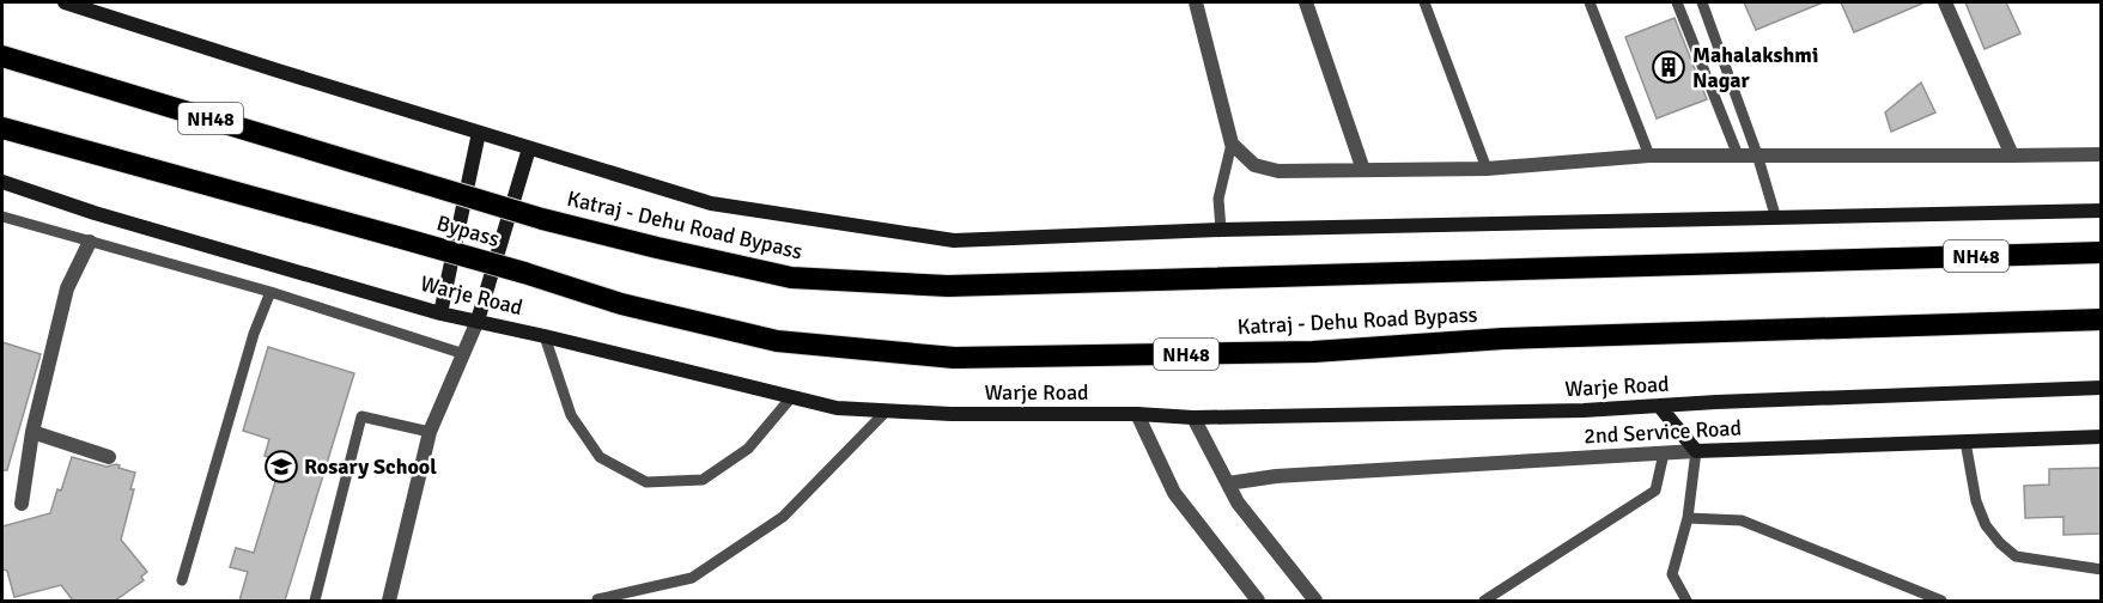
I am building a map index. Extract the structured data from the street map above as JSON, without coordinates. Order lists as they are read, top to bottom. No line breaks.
{"streets":{"highway":["NH48","Katraj - Dehu Road Bypass","Bypass"],"street":["Warje Road","2nd Service Road"]},"crossings":[["Katraj - Dehu Road Bypass","Bypass"]],"places":{"building":["Mahalakshmi Nagar"],"school or university":["Rosary School"]}}
